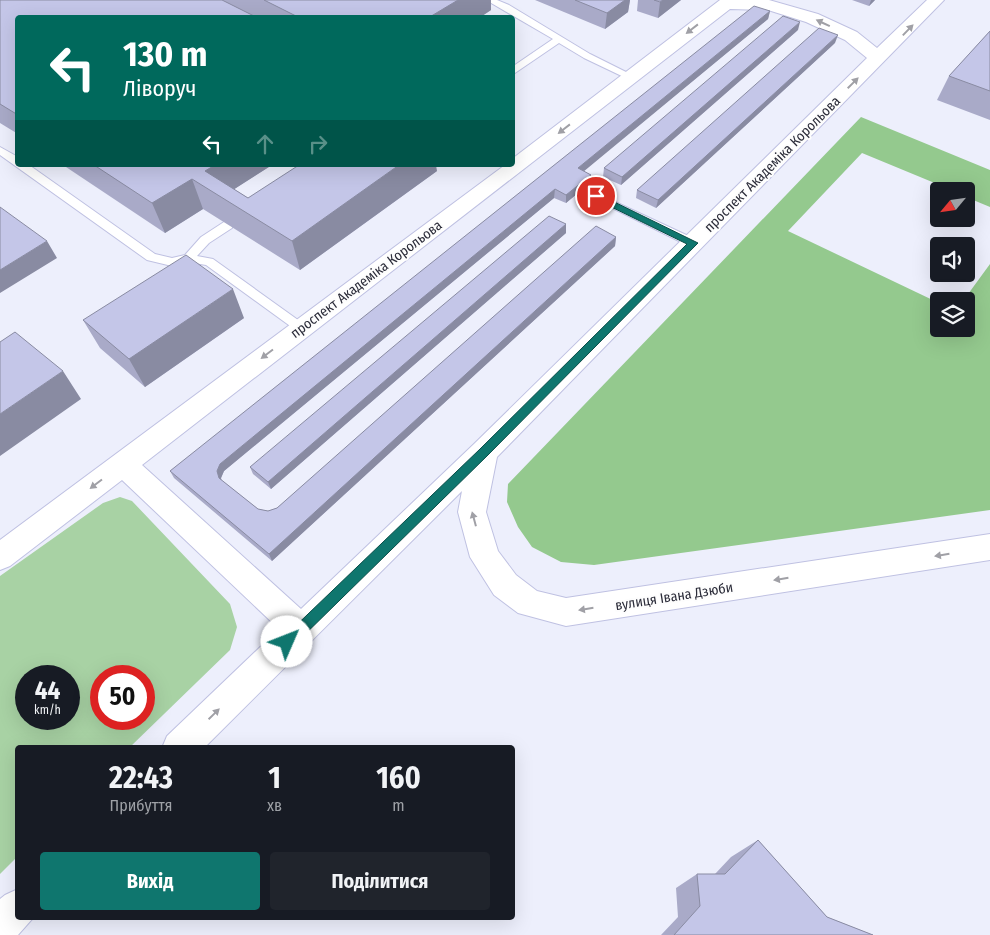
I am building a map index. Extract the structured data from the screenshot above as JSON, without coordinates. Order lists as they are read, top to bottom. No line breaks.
{"streets":{"main road":["проспект Академіка Корольова","вулиця Івана Дзюби"]},"crossings":[["проспект Академіка Корольова","вулиця Івана Дзюби"]],"one_way":["вулиця Івана Дзюби"],"north":"bottom left","page":{"turn":["130 m","Ліворуч"],"speed":"44 km/h","limit":"50","eta":["22:43","Прибуття","1","хв","160","m"],"buttons":["Вихід","Поділитися"]}}
